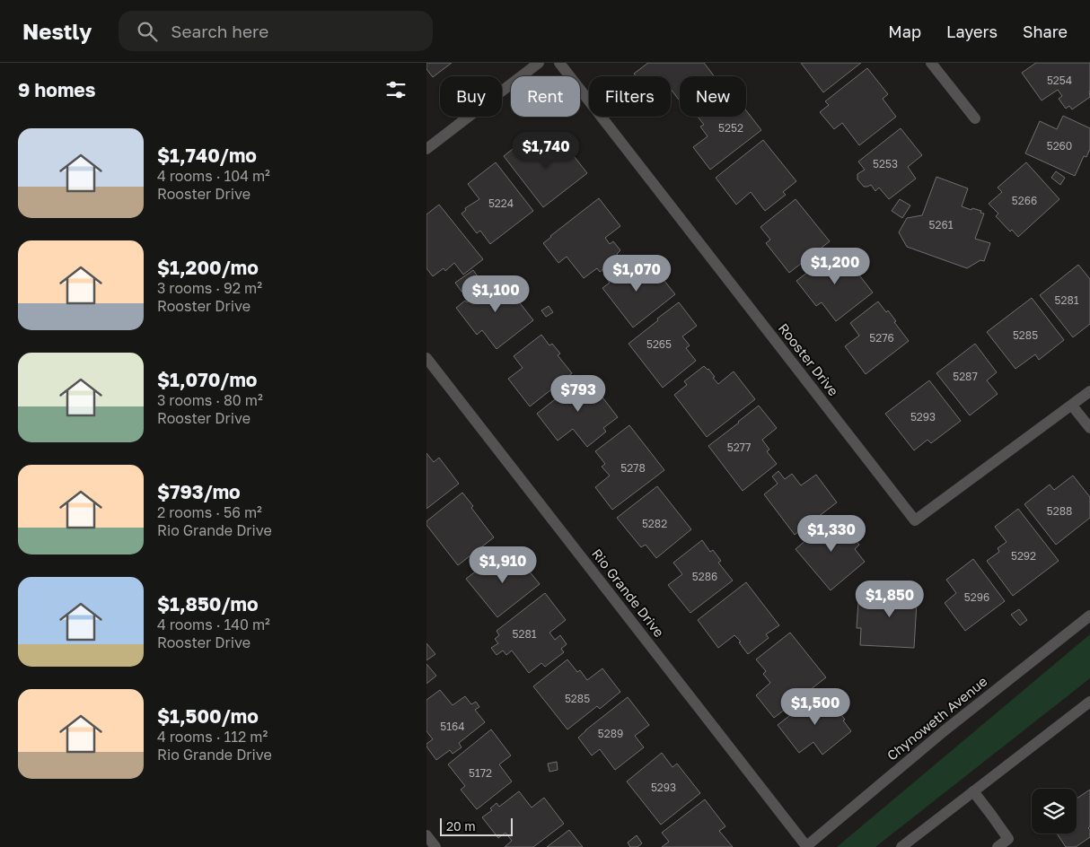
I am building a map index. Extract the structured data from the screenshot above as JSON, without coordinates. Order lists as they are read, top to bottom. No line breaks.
{"streets":{"street":["Rooster Drive","Rio Grande Drive","Chynoweth Avenue"]},"crossings":[["Rio Grande Drive","Chynoweth Avenue"]],"house_numbers":["5254","5252","5260","5253","5266","5224","5261","5281","5285","5276","5265","5287","5293","5277","5278","5288","5282","5292","5286","5296","5281","5285","5164","5289","5172","5293"],"scale_bar":"20 m","page":{"header":"Nestly","search":"Search here","nav":["Map","Layers","Share"],"heading":"9 homes","chip":["Buy","Rent","Filters","New"],"list":[{"name":"$1,740/mo","note":"4 rooms · 104 m² · Rooster Drive"},{"name":"$1,200/mo","note":"3 rooms · 92 m² · Rooster Drive"},{"name":"$1,070/mo","note":"3 rooms · 80 m² · Rooster Drive"},{"name":"$793/mo","note":"2 rooms · 56 m² · Rio Grande Drive"},{"name":"$1,850/mo","note":"4 rooms · 140 m² · Rooster Drive"},{"name":"$1,500/mo","note":"4 rooms · 112 m² · Rio Grande Drive"}],"price":["$1,740","$1,200","$1,070","$1,100","$793","$1,330","$1,910","$1,850","$1,500"],"scale":"20 m"}}
